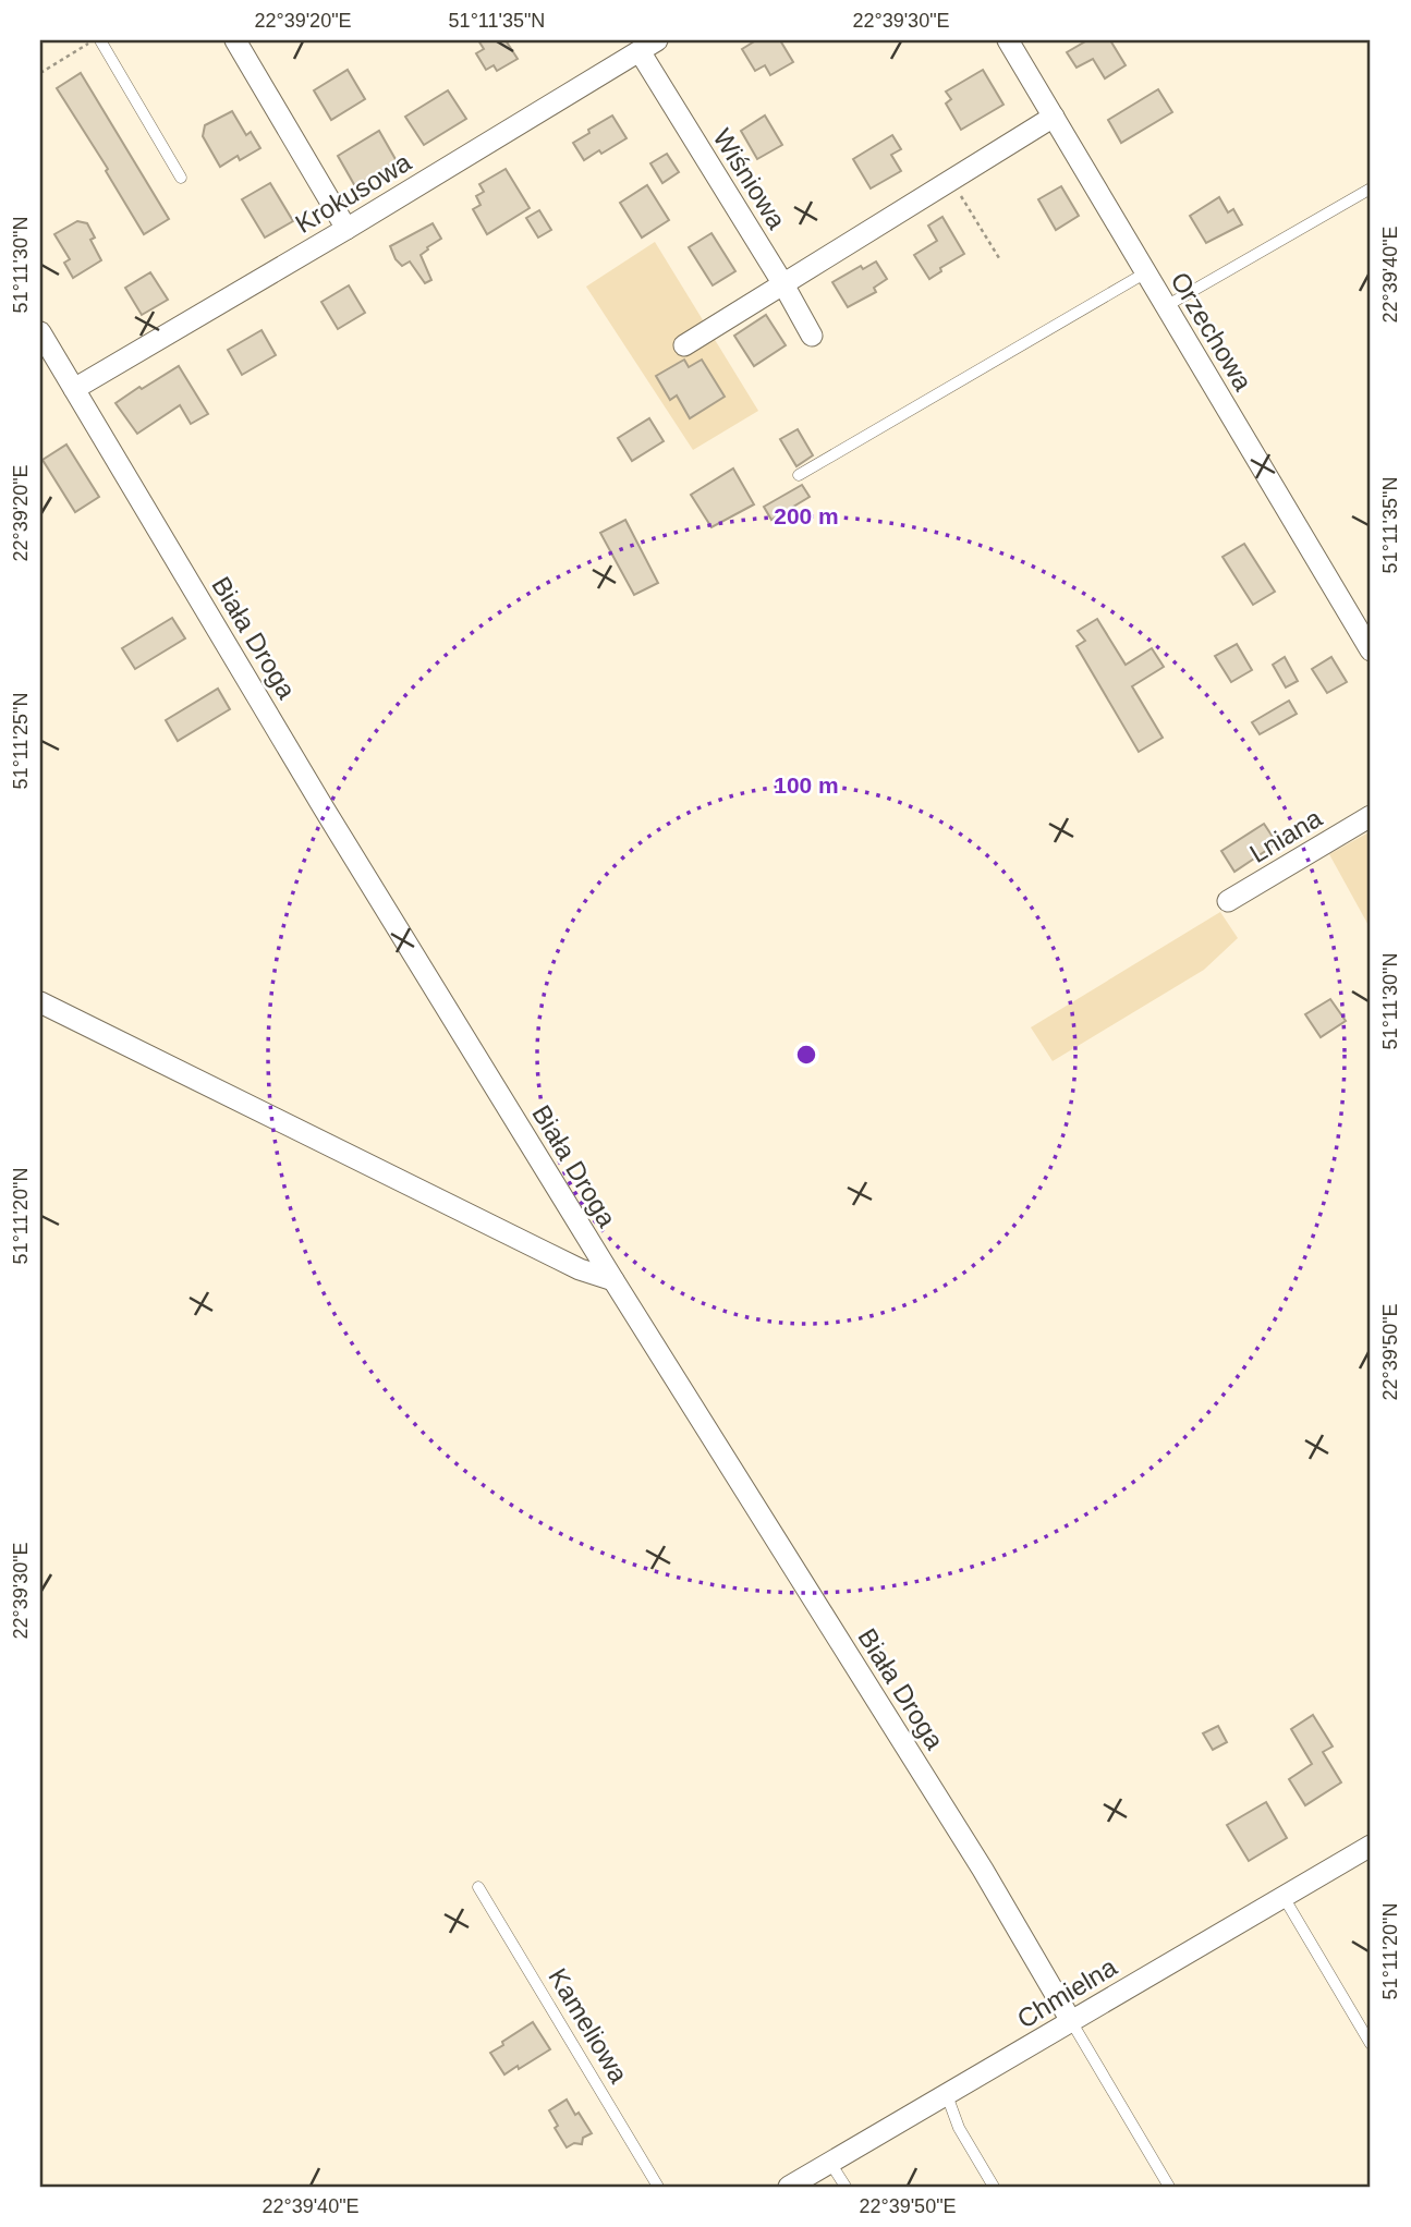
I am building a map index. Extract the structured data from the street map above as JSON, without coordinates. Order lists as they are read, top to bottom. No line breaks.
{"streets":{"street":["Wiśniowa","Krokusowa","Orzechowa","Biała Droga","Lniana","Chmielna"],"lane":["Kameliowa"]},"crossings":[["Wiśniowa","Krokusowa"],["Krokusowa","Biała Droga"],["Biała Droga","Chmielna"]],"coordinates":["22°39'20\"E","51°11'35\"N","22°39'30\"E","51°11'30\"N","22°39'40\"E","51°11'25\"N","51°11'20\"N","22°39'50\"E"],"rings":["200 m","100 m"]}
